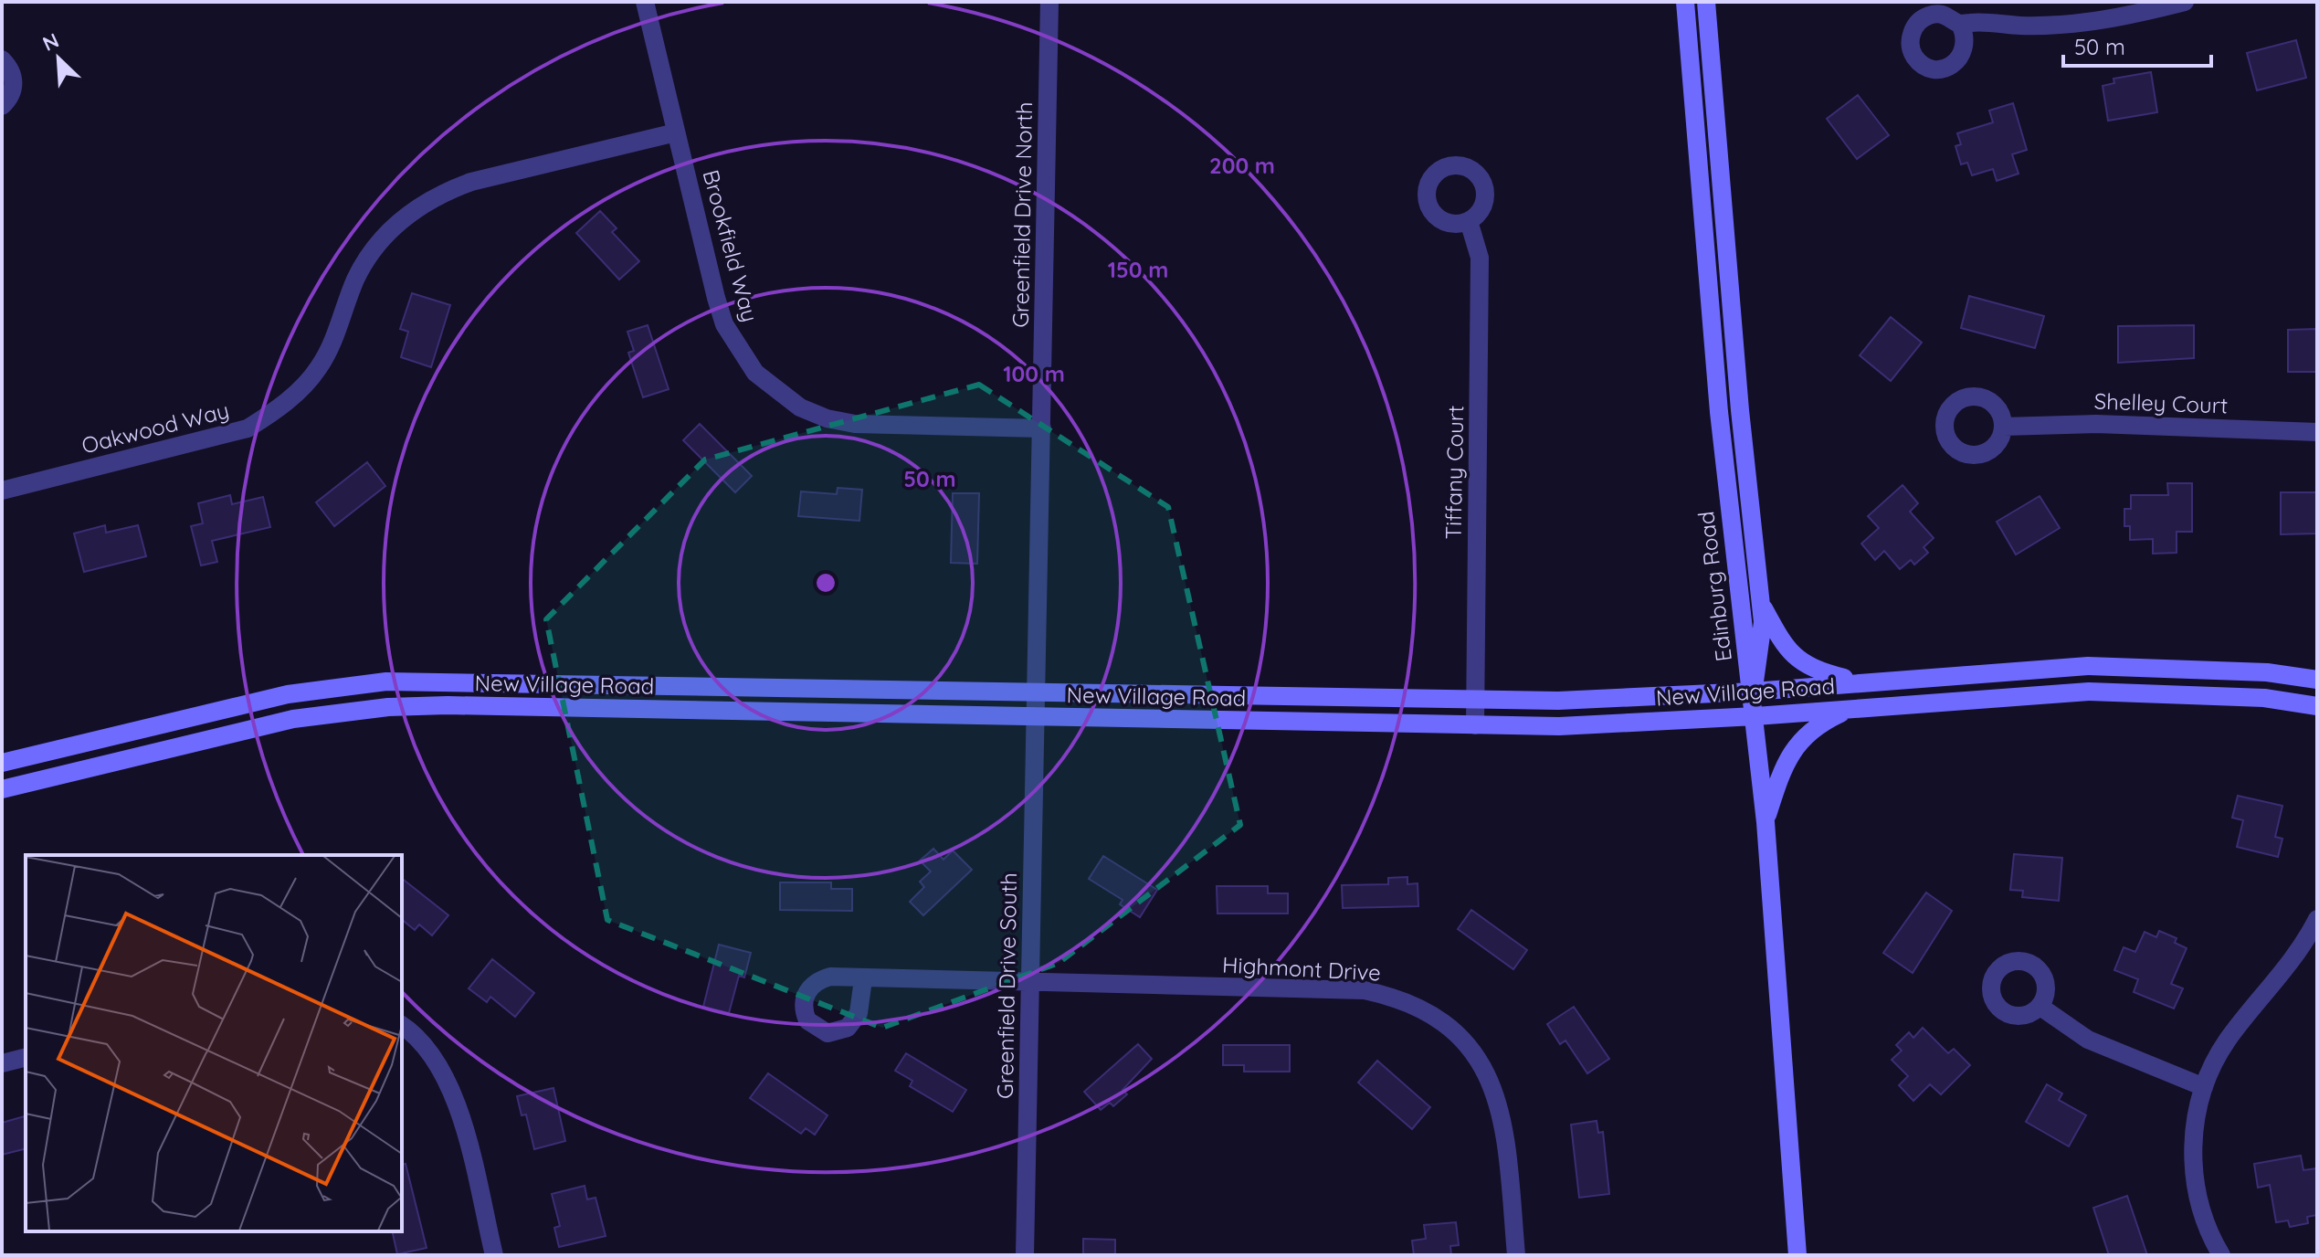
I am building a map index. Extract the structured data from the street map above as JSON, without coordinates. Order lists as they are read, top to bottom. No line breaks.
{"streets":{"main road":["Edinburg Road","New Village Road"],"street":["Greenfield Drive North","Brookfield Way","Shelley Court","Oakwood Way","Tiffany Court","Highmont Drive","Greenfield Drive South"]},"crossings":[["Greenfield Drive North","Brookfield Way"],["Greenfield Drive North","New Village Road"],["Greenfield Drive North","Greenfield Drive South"],["Brookfield Way","Oakwood Way"],["Tiffany Court","New Village Road"],["Edinburg Road","New Village Road"],["New Village Road","Greenfield Drive South"],["Highmont Drive","Greenfield Drive South"]],"scale_bar":"50 m","north":"top left","rings":["200 m","150 m","100 m","50 m"]}
